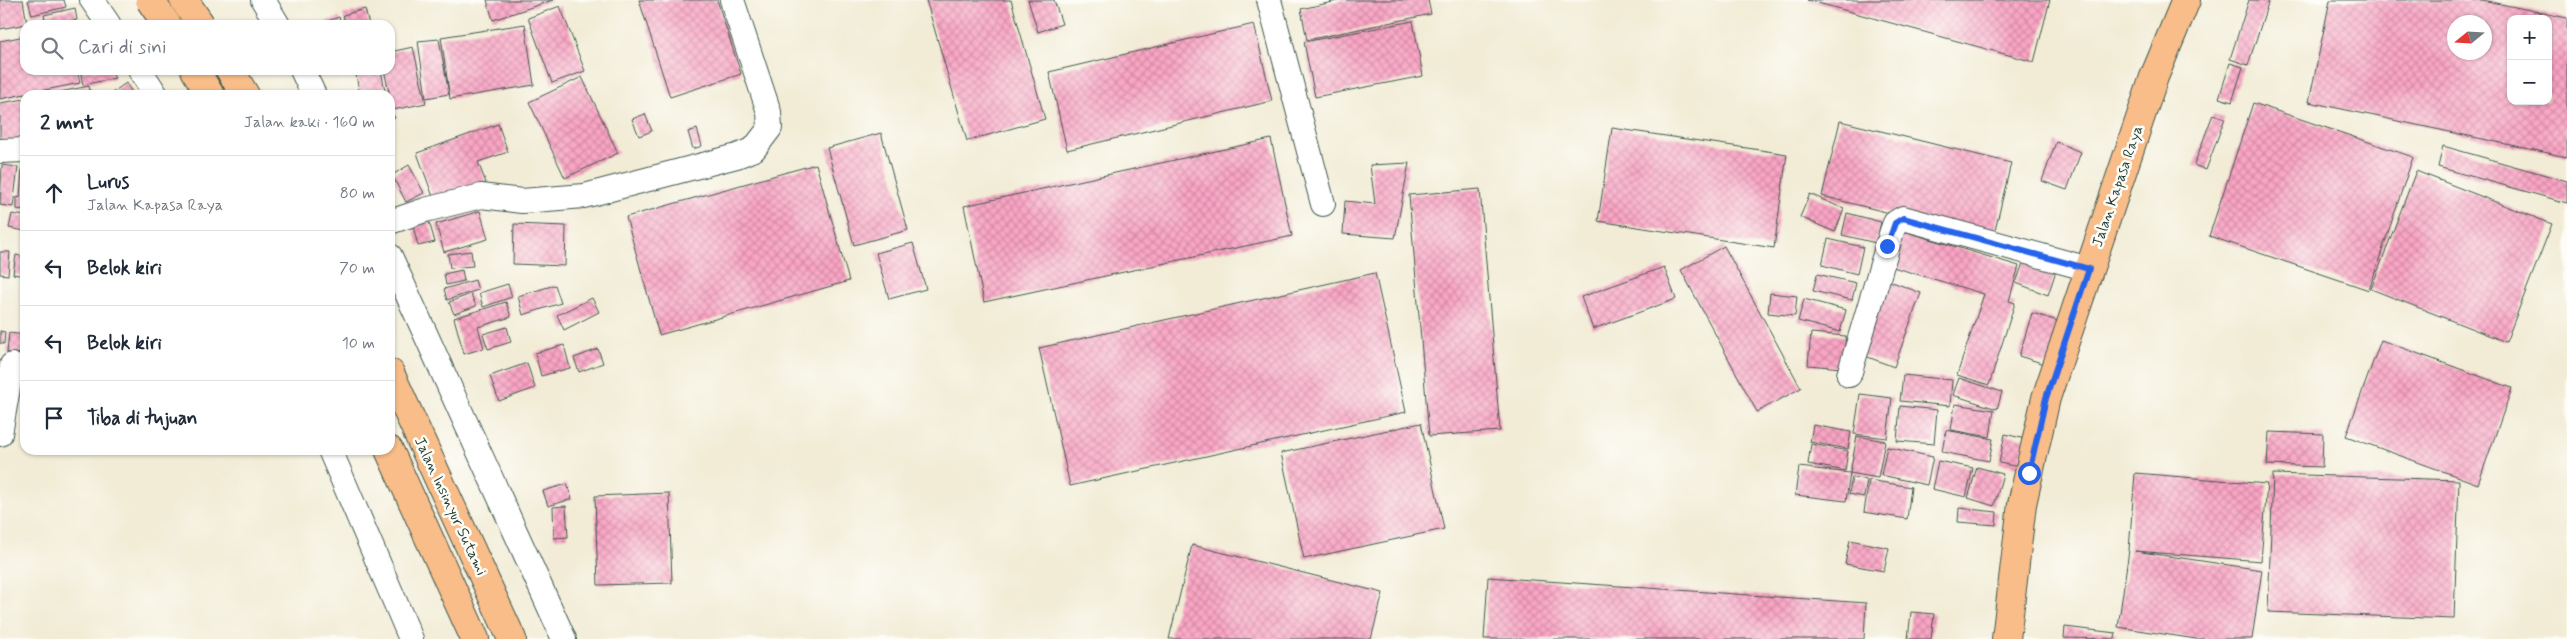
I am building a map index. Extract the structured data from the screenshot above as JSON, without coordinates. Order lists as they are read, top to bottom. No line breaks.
{"streets":{"main road":["Jalan Kapasa Raya","Jalan Insinyur Sutami"]},"north":"left","page":{"map_buttons":["+","−"],"search":"Cari di sini","heading":["2 mnt","Jalan kaki · 160 m"],"list":[["Lurus","Jalan Kapasa Raya","80 m"],["Belok kiri","70 m"],["Belok kiri","10 m"],"Tiba di tujuan"]}}
